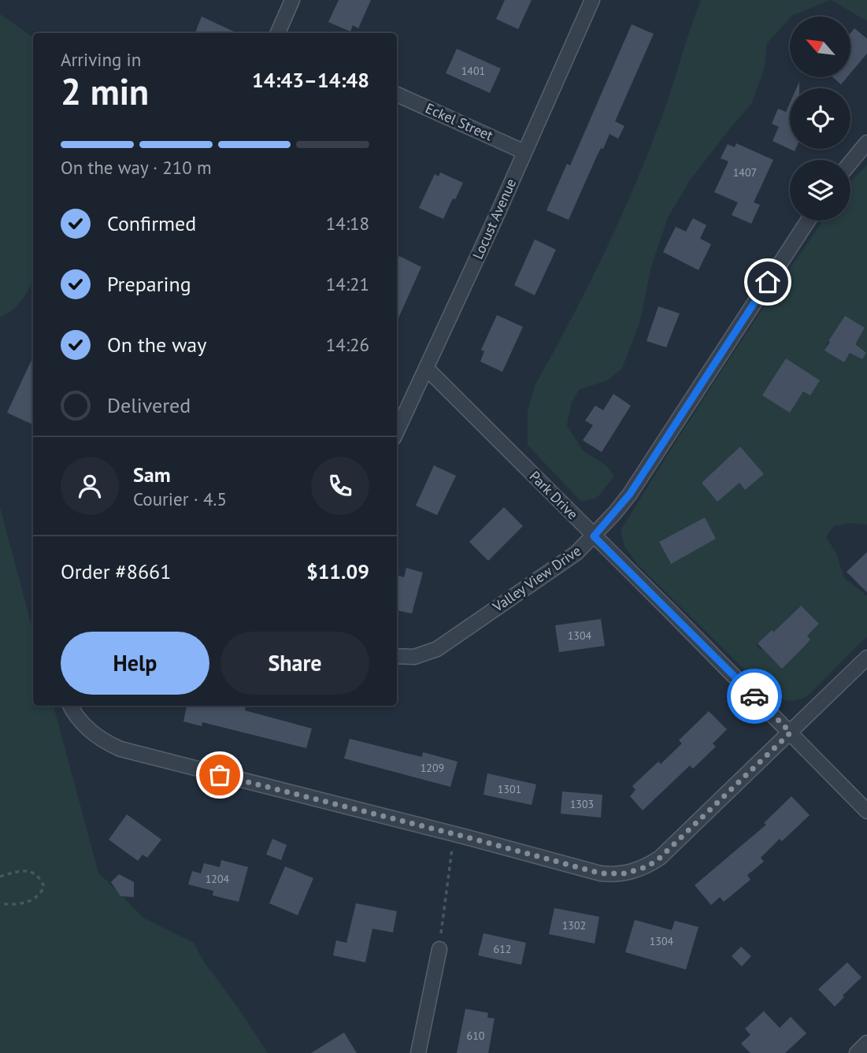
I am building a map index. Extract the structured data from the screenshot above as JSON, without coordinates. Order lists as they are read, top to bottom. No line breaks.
{"streets":{"street":["Eckel Street","Locust Avenue","Park Drive","Valley View Drive"]},"crossings":[["Eckel Street","Locust Avenue"],["Locust Avenue","Park Drive"],["Park Drive","Valley View Drive"]],"house_numbers":["1401","1407","1304","1209","1301","1303","1204","1302","1304","612","610"],"north":"top left","page":{"heading":["2 min","Arriving in","14:43–14:48"],"panel":["Sam","Courier · 4.5","Order #8661","$11.09"],"bar":"On the way · 210 m","list":[["Confirmed","14:18"],["Preparing","14:21"],["On the way","14:26"],"Delivered"],"buttons":["Help","Share"]}}
